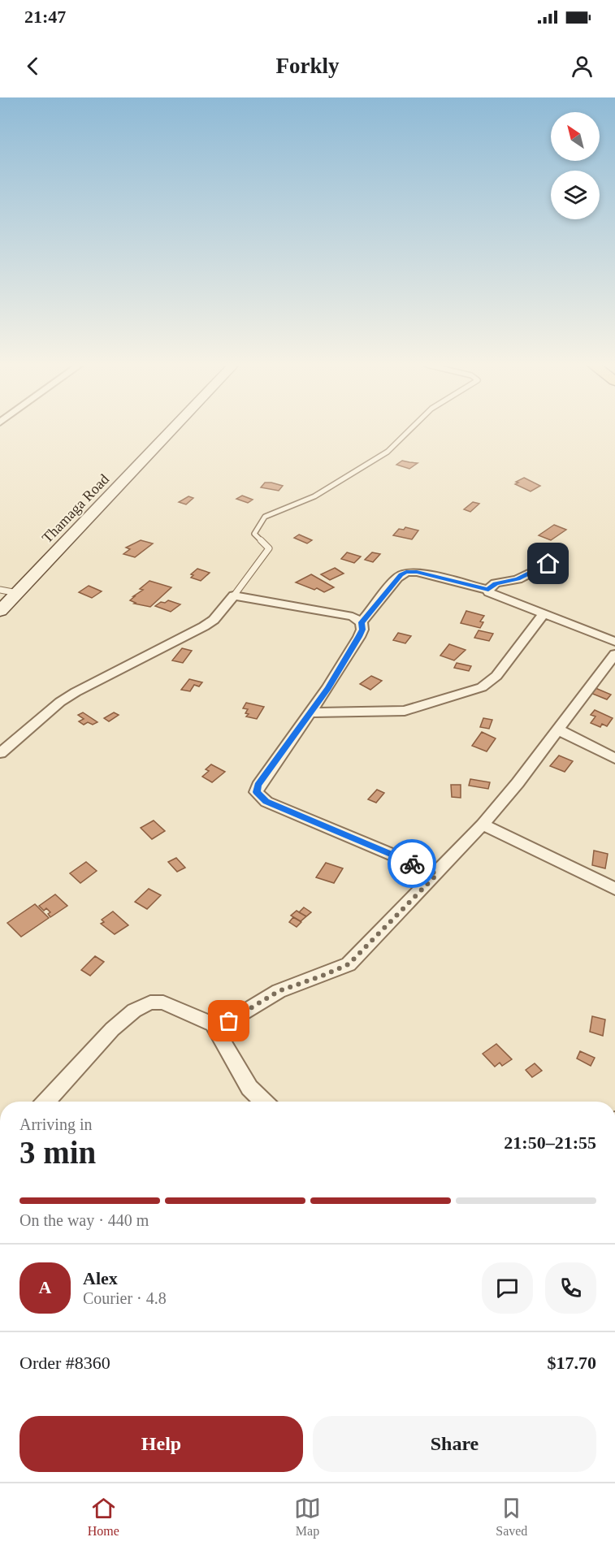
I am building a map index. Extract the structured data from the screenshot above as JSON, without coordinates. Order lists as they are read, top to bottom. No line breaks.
{"streets":{"main road":["Thamaga Road"]},"north":"top left","page":{"status":"21:47","header":"Forkly","heading":["3 min","Arriving in","21:50–21:55"],"panel":["Alex","Courier · 4.8","Order #8360","$17.70"],"bar":"On the way · 440 m","round":"A","buttons":["Help","Share"],"tabs":["Home","Map","Saved"]}}
